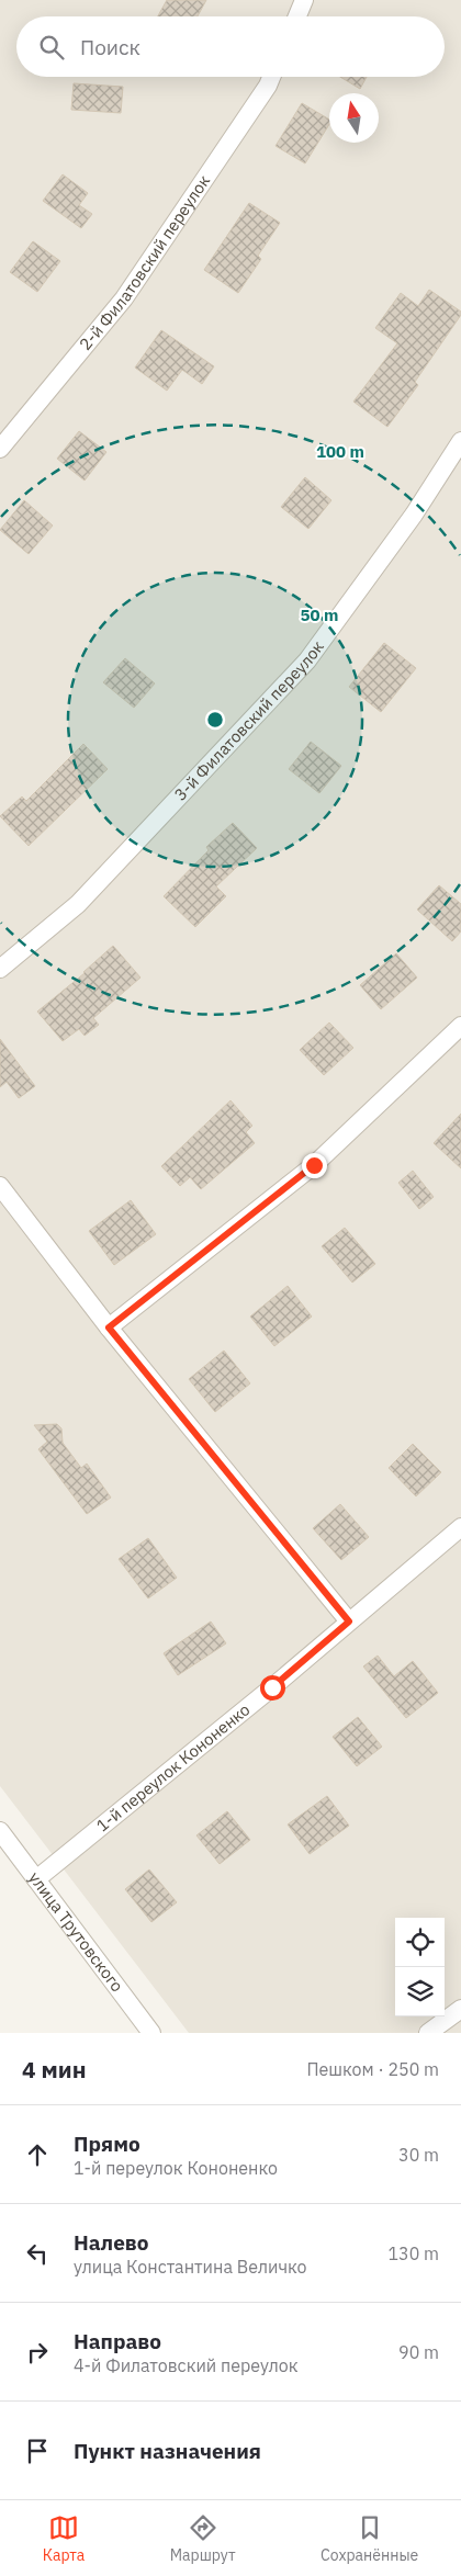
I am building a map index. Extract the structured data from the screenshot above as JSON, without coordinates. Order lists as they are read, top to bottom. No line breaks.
{"streets":{"street":["2-й Филатовский переулок","3-й Филатовский переулок","1-й переулок Кононенко","улица Трутовского"]},"crossings":[["1-й переулок Кононенко","улица Трутовского"]],"north":"top","page":{"search":"Поиск","heading":["4 мин","Пешком · 250 m"],"list":[["Прямо","1-й переулок Кононенко","30 m"],["Налево","улица Константина Величко","130 m"],["Направо","4-й Филатовский переулок","90 m"],"Пункт назначения"],"nav":["Карта","Маршрут","Сохранённые"]},"rings":["100 m","50 m"]}
